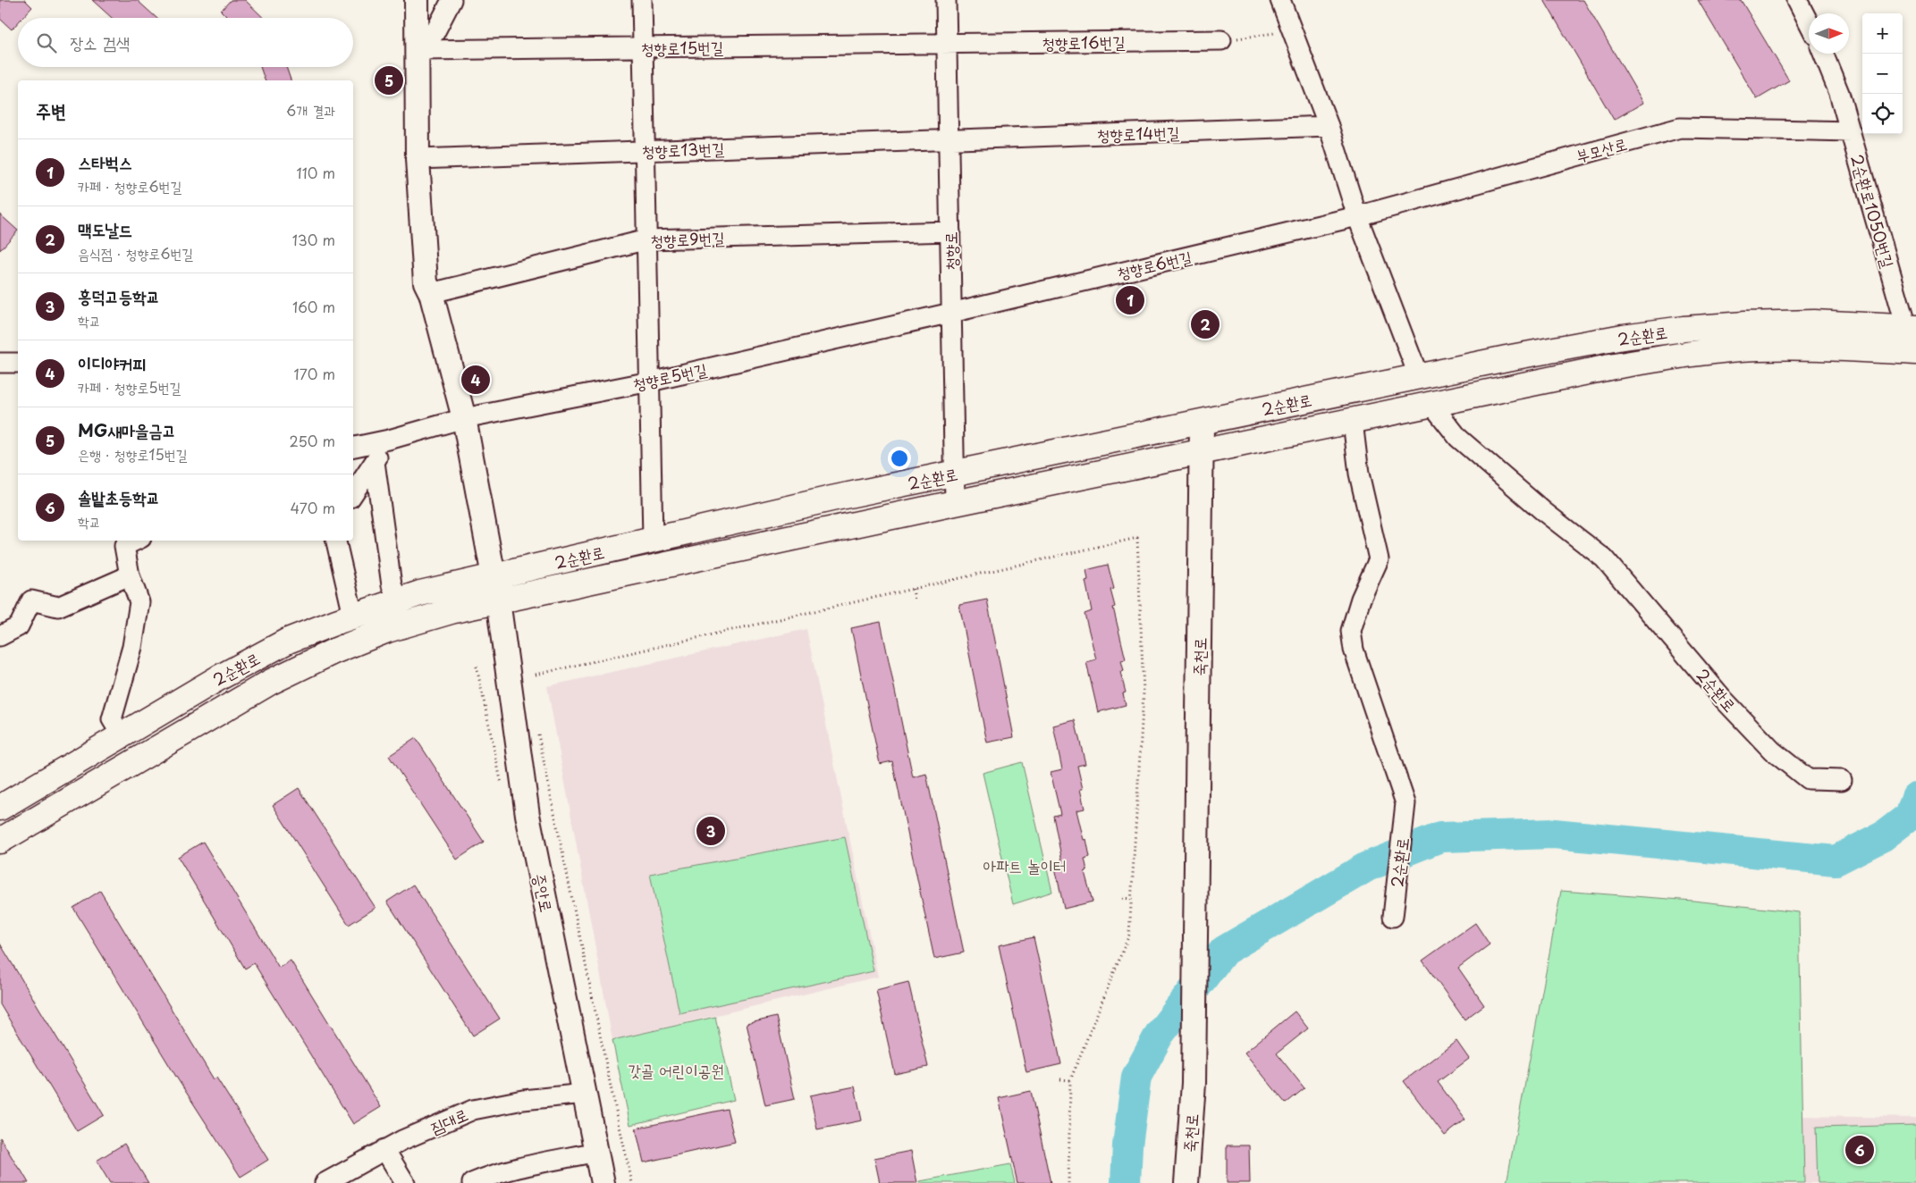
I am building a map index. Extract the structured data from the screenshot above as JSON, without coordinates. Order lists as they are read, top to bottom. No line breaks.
{"streets":{"main road":["2순환로"],"street":["청향로16번길","청향로15번길","청향로14번길","청향로13번길","부모산로","2순환로1050번길","청향로9번길","청향로","청향로6번길","청향로5번길","죽천로","증안로","짐대로"]},"crossings":[["청향로16번길","청향로15번길"],["청향로16번길","청향로"],["청향로15번길","청향로"],["청향로15번길","증안로"],["청향로14번길","청향로13번길"],["청향로14번길","청향로"],["청향로13번길","청향로"],["청향로13번길","증안로"],["부모산로","2순환로1050번길"],["부모산로","청향로6번길"],["2순환로1050번길","2순환로"],["청향로9번길","청향로"],["청향로9번길","증안로"],["청향로","청향로6번길"],["청향로","2순환로"],["청향로","청향로5번길"],["청향로6번길","청향로5번길"],["2순환로","죽천로"],["2순환로","증안로"],["청향로5번길","증안로"],["증안로","짐대로"]],"parks":["아파트 놀이터","갓골 어린이공원"],"north":"right","page":{"map_buttons":["+","−"],"search":"장소 검색","pins":["5","1","2","4","3","6"],"heading":["주변","6개 결과"],"list":[{"mark":"1","name":"스타벅스","note":"카페 · 청향로6번길","value":"110 m"},{"mark":"2","name":"맥도날드","note":"음식점 · 청향로6번길","value":"130 m"},{"mark":"3","name":"흥덕고등학교","note":"학교","value":"160 m"},{"mark":"4","name":"이디야커피","note":"카페 · 청향로5번길","value":"170 m"},{"mark":"5","name":"MG새마을금고","note":"은행 · 청향로15번길","value":"250 m"},{"mark":"6","name":"솔밭초등학교","note":"학교","value":"470 m"}]}}
